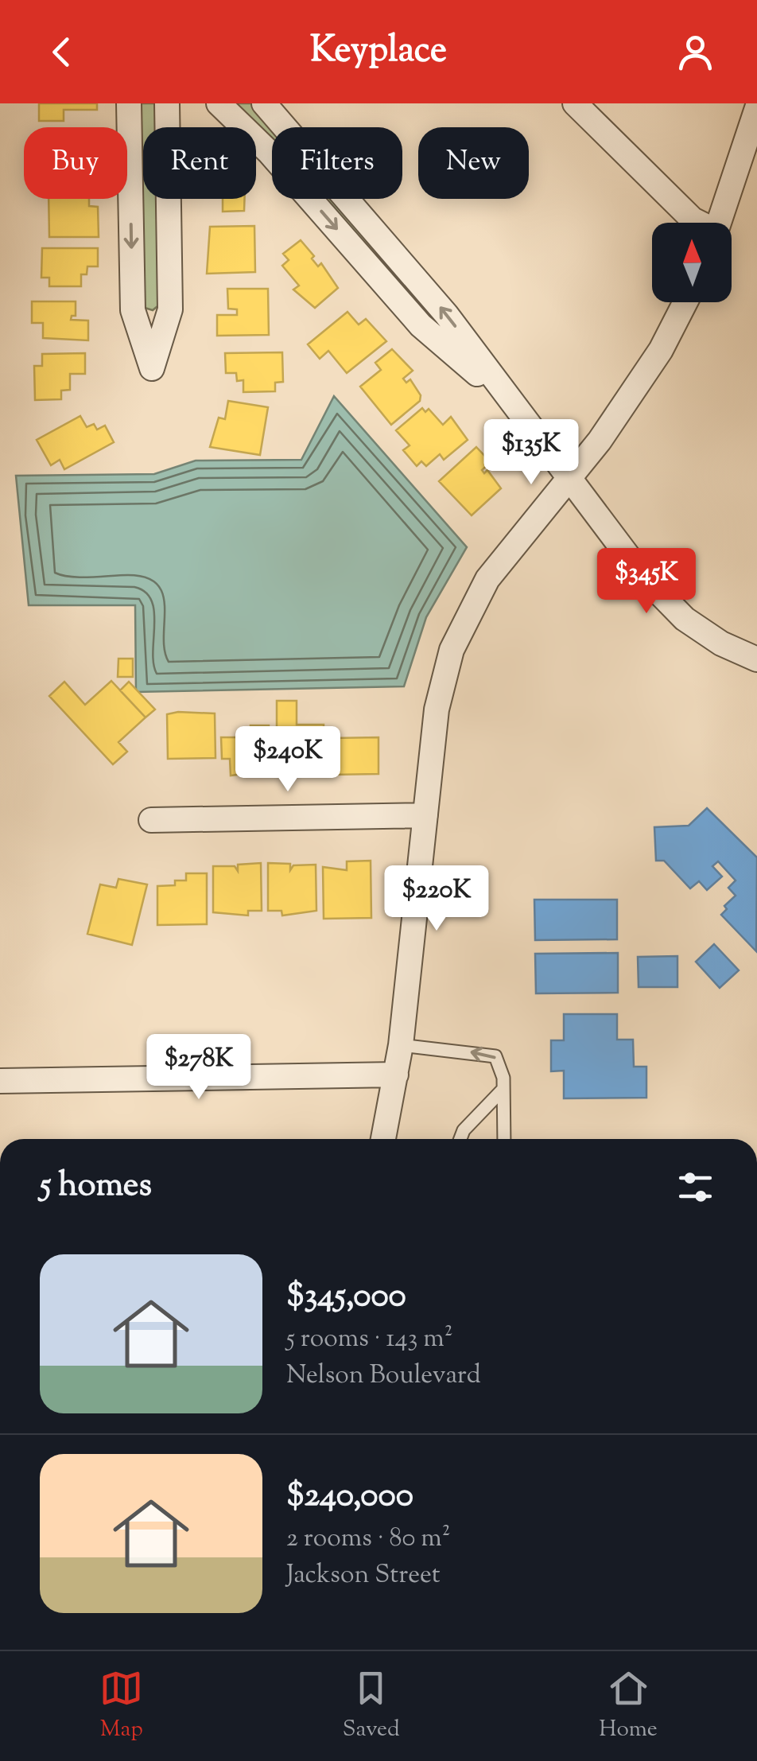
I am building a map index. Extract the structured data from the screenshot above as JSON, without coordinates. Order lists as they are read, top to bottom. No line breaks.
{"north":"top","page":{"header":"Keyplace","chip":["Buy","Rent","Filters","New"],"price":["$135K","$345K","$240K","$220K","$278K"],"heading":"5 homes","list":[{"name":"$345,000","note":"5 rooms · 143 m² · Nelson Boulevard"},{"name":"$240,000","note":"2 rooms · 80 m² · Jackson Street"}],"tabs":["Map","Saved","Home"]}}
